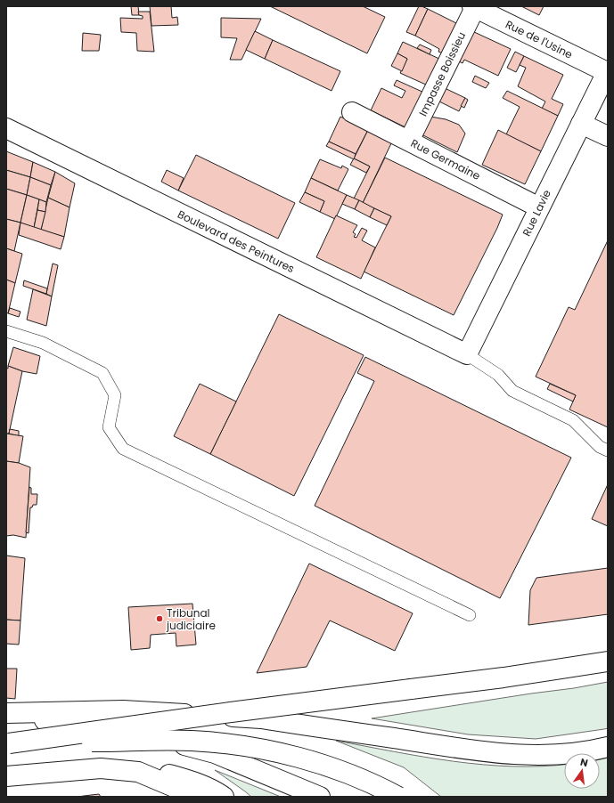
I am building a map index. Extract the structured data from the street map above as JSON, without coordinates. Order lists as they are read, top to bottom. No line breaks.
{"streets":{"main road":["Rue de l'Usine","Impasse Boissieu","Rue Germaine","Rue Lavie","Boulevard des Peintures"]},"crossings":[["Rue de l'Usine","Impasse Boissieu"],["Rue de l'Usine","Rue Lavie"],["Impasse Boissieu","Rue Germaine"],["Rue Germaine","Rue Lavie"],["Rue Lavie","Boulevard des Peintures"]],"places":["Tribunal judiciaire"],"north":"top"}
